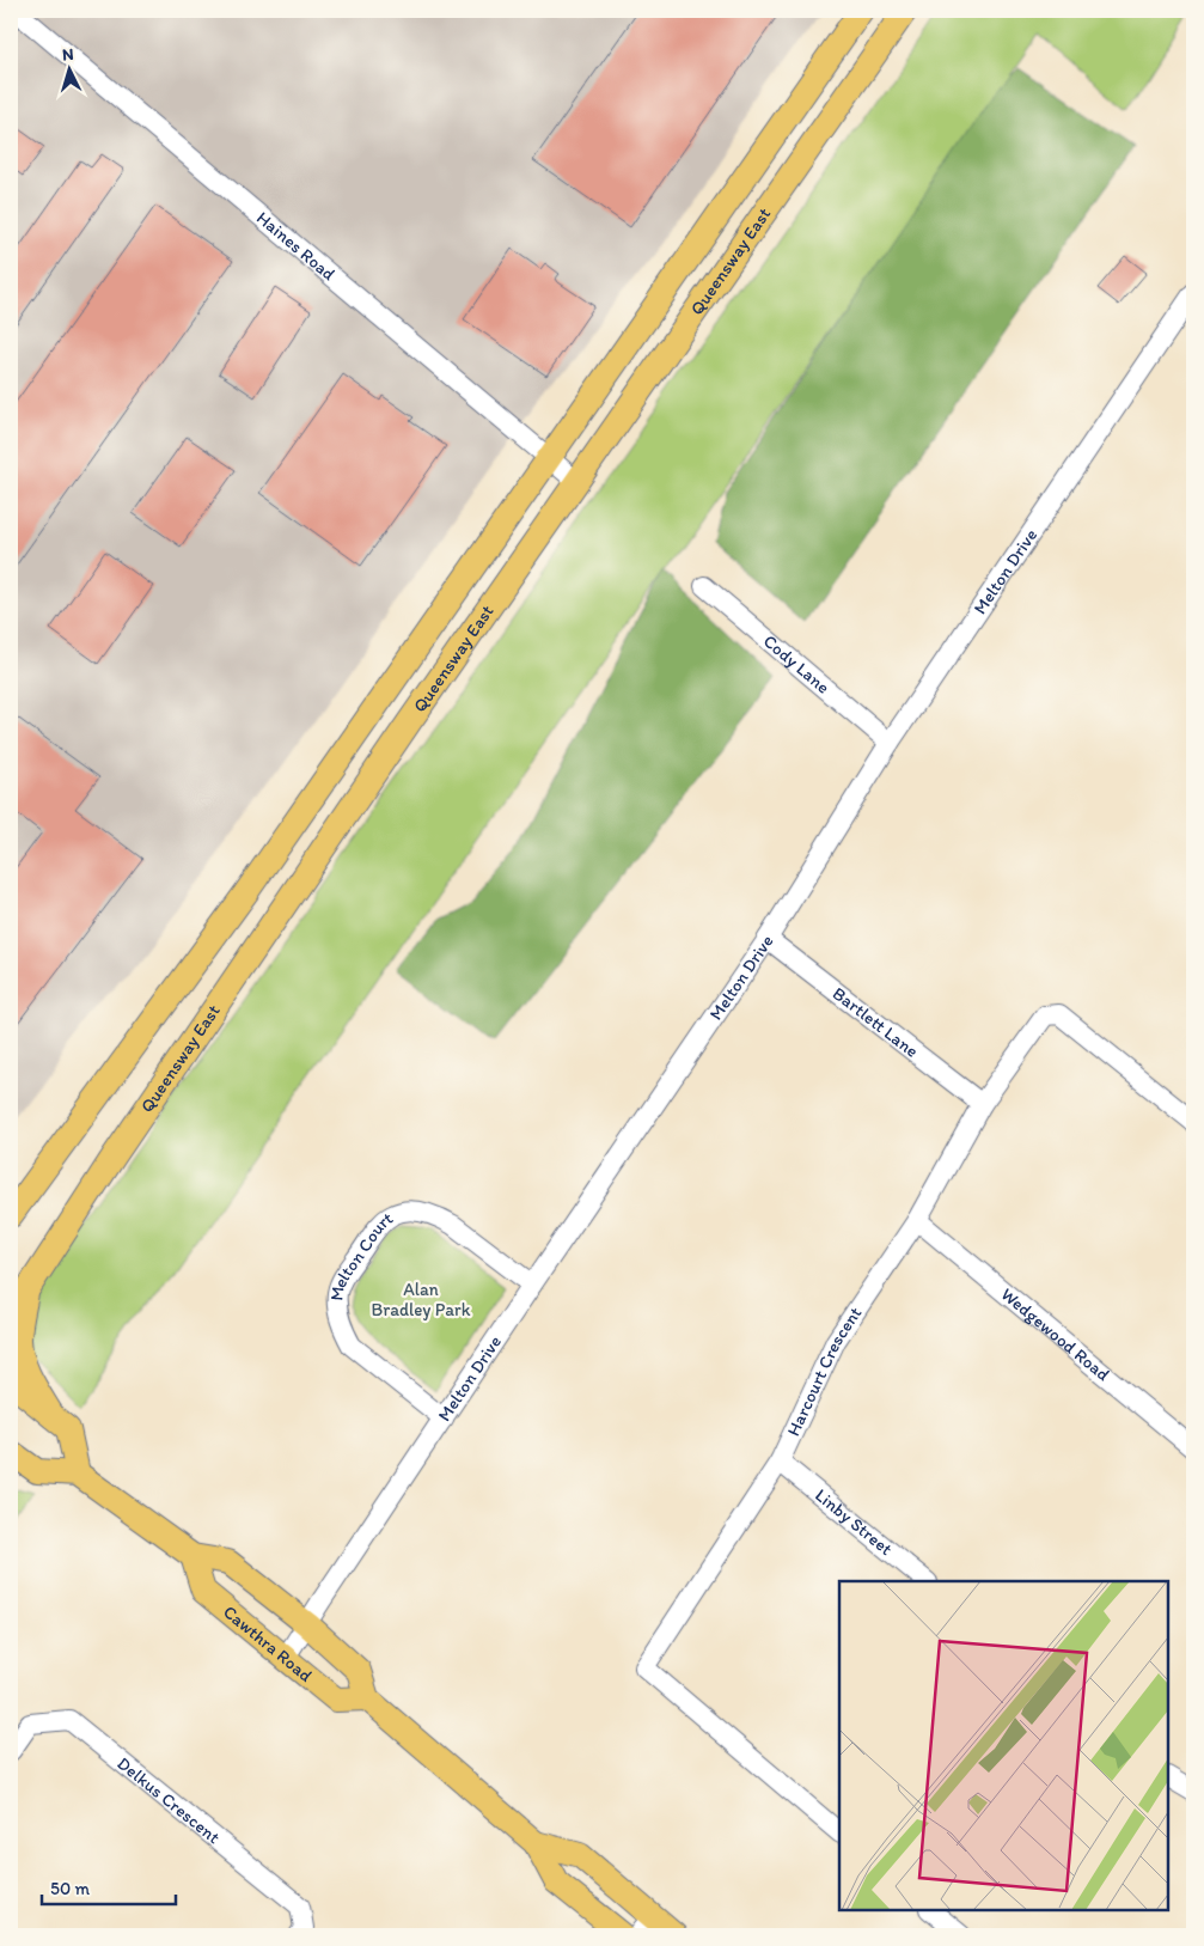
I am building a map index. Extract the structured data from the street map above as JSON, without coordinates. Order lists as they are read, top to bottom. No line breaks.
{"streets":{"main road":["Queensway East","Cawthra Road"],"street":["Haines Road","Melton Drive","Cody Lane","Bartlett Lane","Melton Court","Wedgewood Road","Harcourt Crescent","Linby Street","Delkus Crescent"]},"crossings":[["Haines Road","Queensway East"],["Melton Drive","Cody Lane"],["Melton Drive","Bartlett Lane"],["Melton Drive","Melton Court"],["Melton Drive","Cawthra Road"],["Bartlett Lane","Harcourt Crescent"],["Wedgewood Road","Harcourt Crescent"],["Harcourt Crescent","Linby Street"]],"parks":["Alan Bradley Park"],"scale_bar":"50 m","north":"top"}
